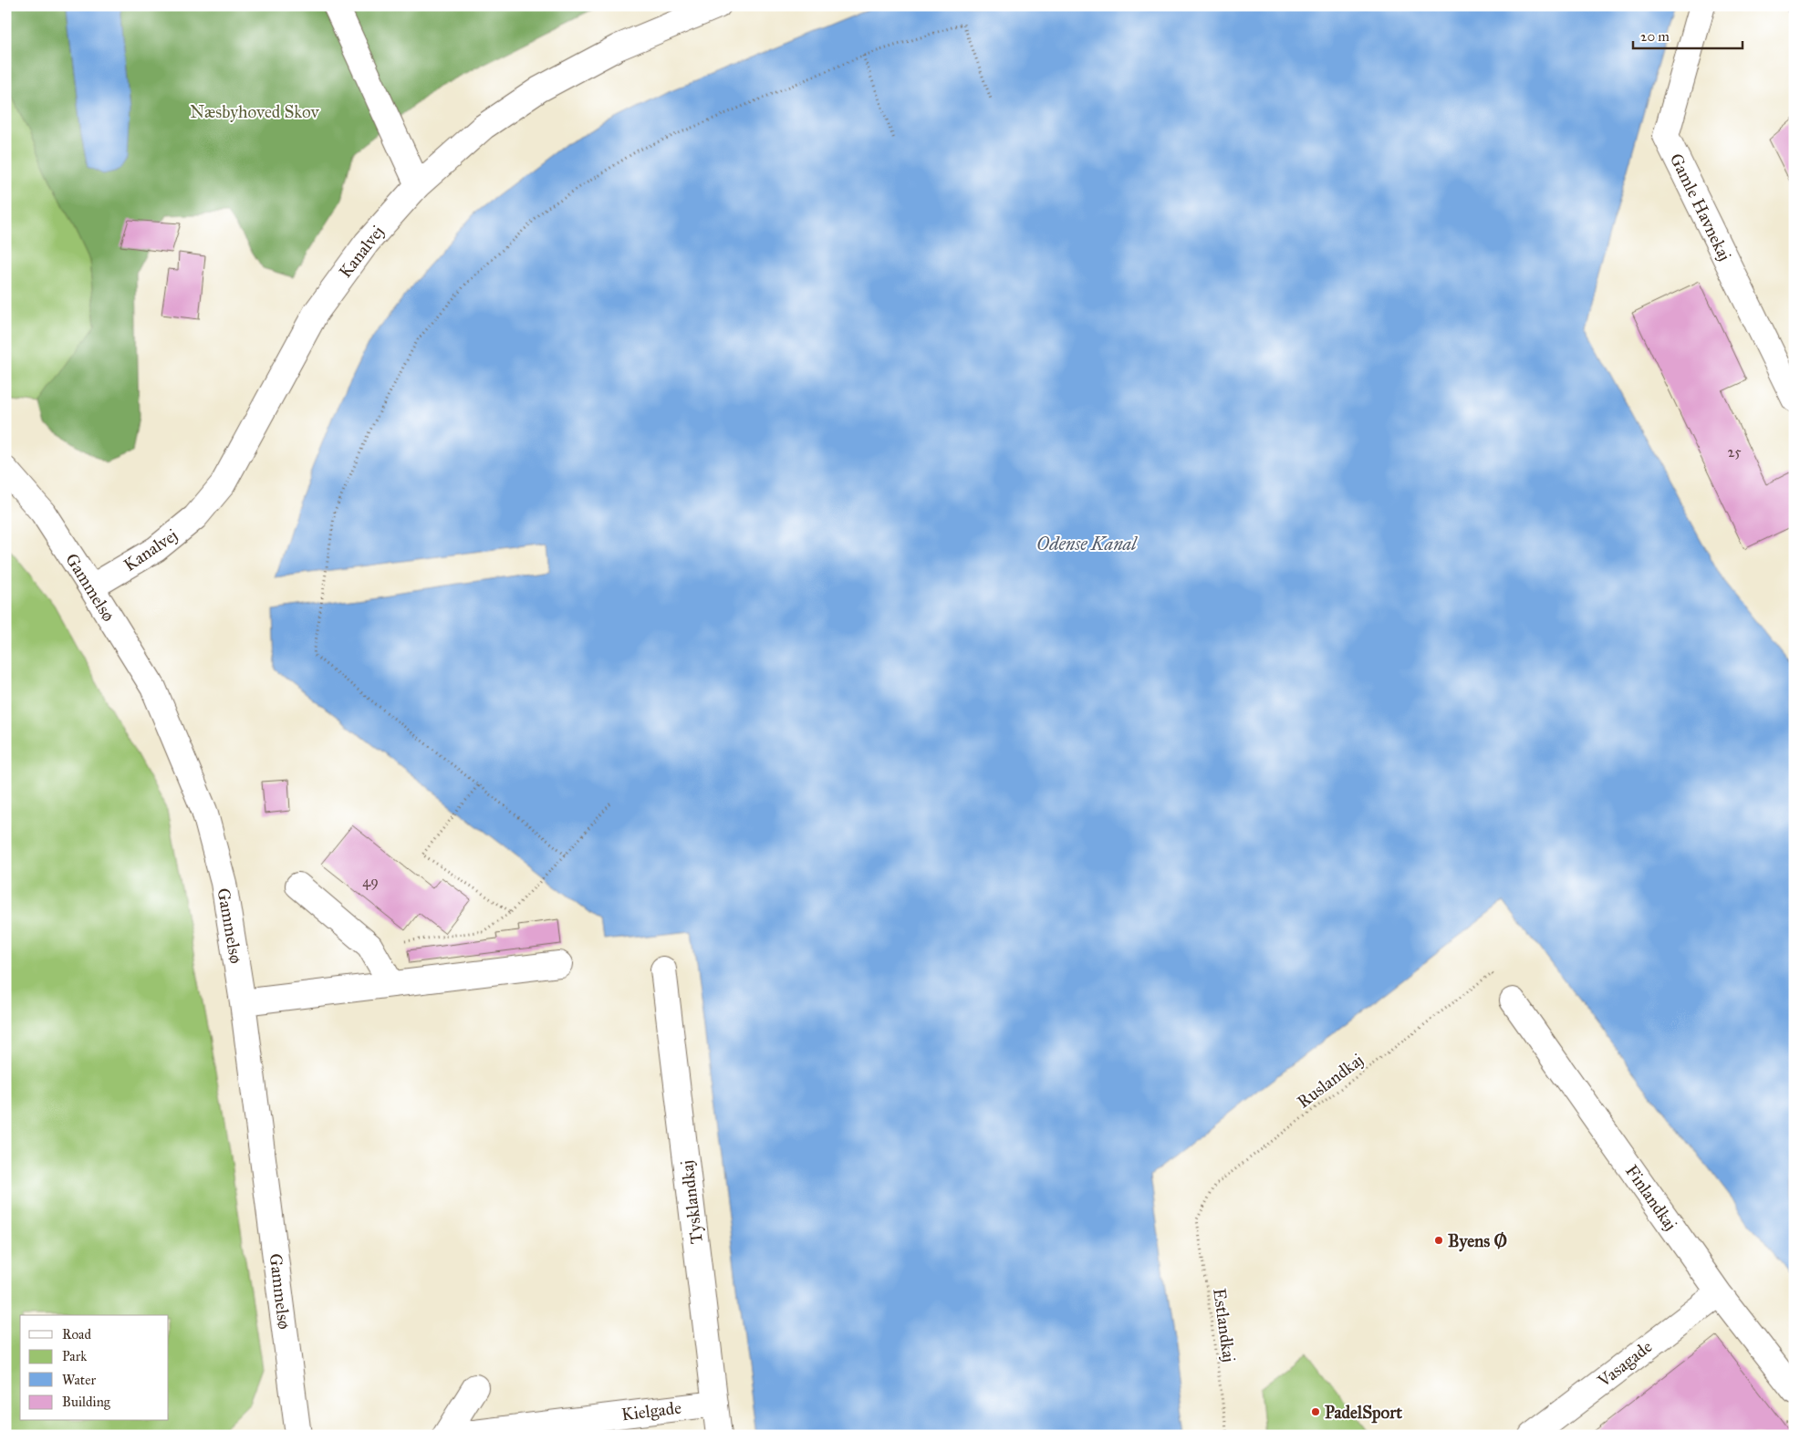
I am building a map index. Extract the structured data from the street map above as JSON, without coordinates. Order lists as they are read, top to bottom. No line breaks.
{"streets":{"street":["Gamle Havnekaj","Kanalvej","Gammelsø","Finlandkaj","Tysklandkaj","Vasagade","Kielgade"],"path":["Ruslandkaj","Estlandkaj"]},"crossings":[["Kanalvej","Gammelsø"],["Ruslandkaj","Estlandkaj"],["Finlandkaj","Vasagade"],["Tysklandkaj","Kielgade"]],"water":["Odense Kanal"],"parks":["Næsbyhoved Skov"],"places":["Byens Ø","PadelSport"],"house_numbers":["25","49"],"legend":["Road","Park","Water","Building"],"scale_bar":"20 m"}
